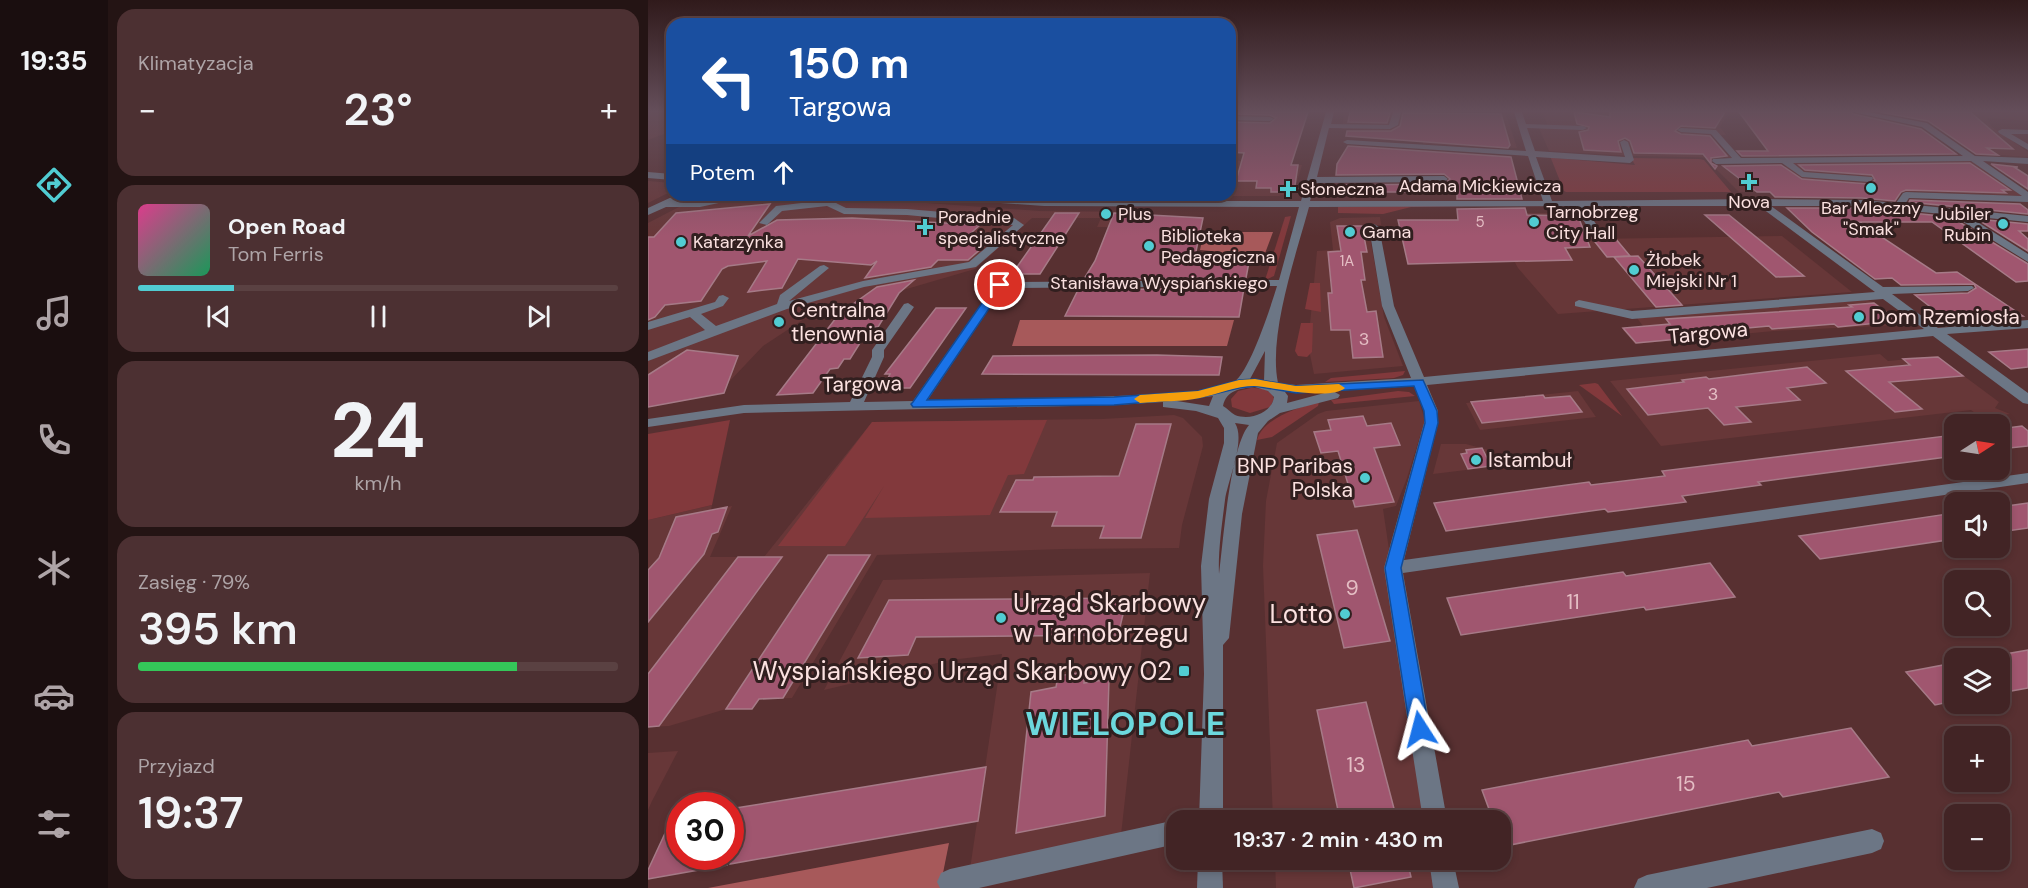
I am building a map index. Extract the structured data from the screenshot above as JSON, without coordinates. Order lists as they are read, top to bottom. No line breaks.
{"streets":{"street":["Adama Mickiewicza","Stanisława Wyspiańskiego","Targowa"]},"crossings":[["Adama Mickiewicza","Stanisława Wyspiańskiego"],["Stanisława Wyspiańskiego","Targowa"]],"districts":["WIELOPOLE"],"places":{"health":["Nova","Słoneczna","Poradnie specjalistyczne"],"other":["Bar Mleczny \"Smak\"","Plus","Tarnobrzeg City Hall","Jubiler Rubin","Gama","Katarzynka","Biblioteka Pedagogiczna","Żłobek Miejski Nr 1","Dom Rzemiosła","Centralna tlenownia","Istambuł","BNP Paribas Polska","Lotto","Urząd Skarbowy w Tarnobrzegu"],"transit":["Wyspiańskiego Urząd Skarbowy 02"]},"house_numbers":["5","1A","3","3","9","11","13","15"],"north":"right","page":{"tabs":"19:35","tile":["Klimatyzacja",["24","km/h"],["Zasięg · 79%","395 km"],["Przyjazd","19:37"]],"turn":["150 m","Targowa"],"heat":["−","23°","+"],"then":"Potem","song":["Open Road","Tom Ferris"],"map_buttons":["+","−"],"limit":"30","trip":"19:37 · 2 min · 430 m"}}
